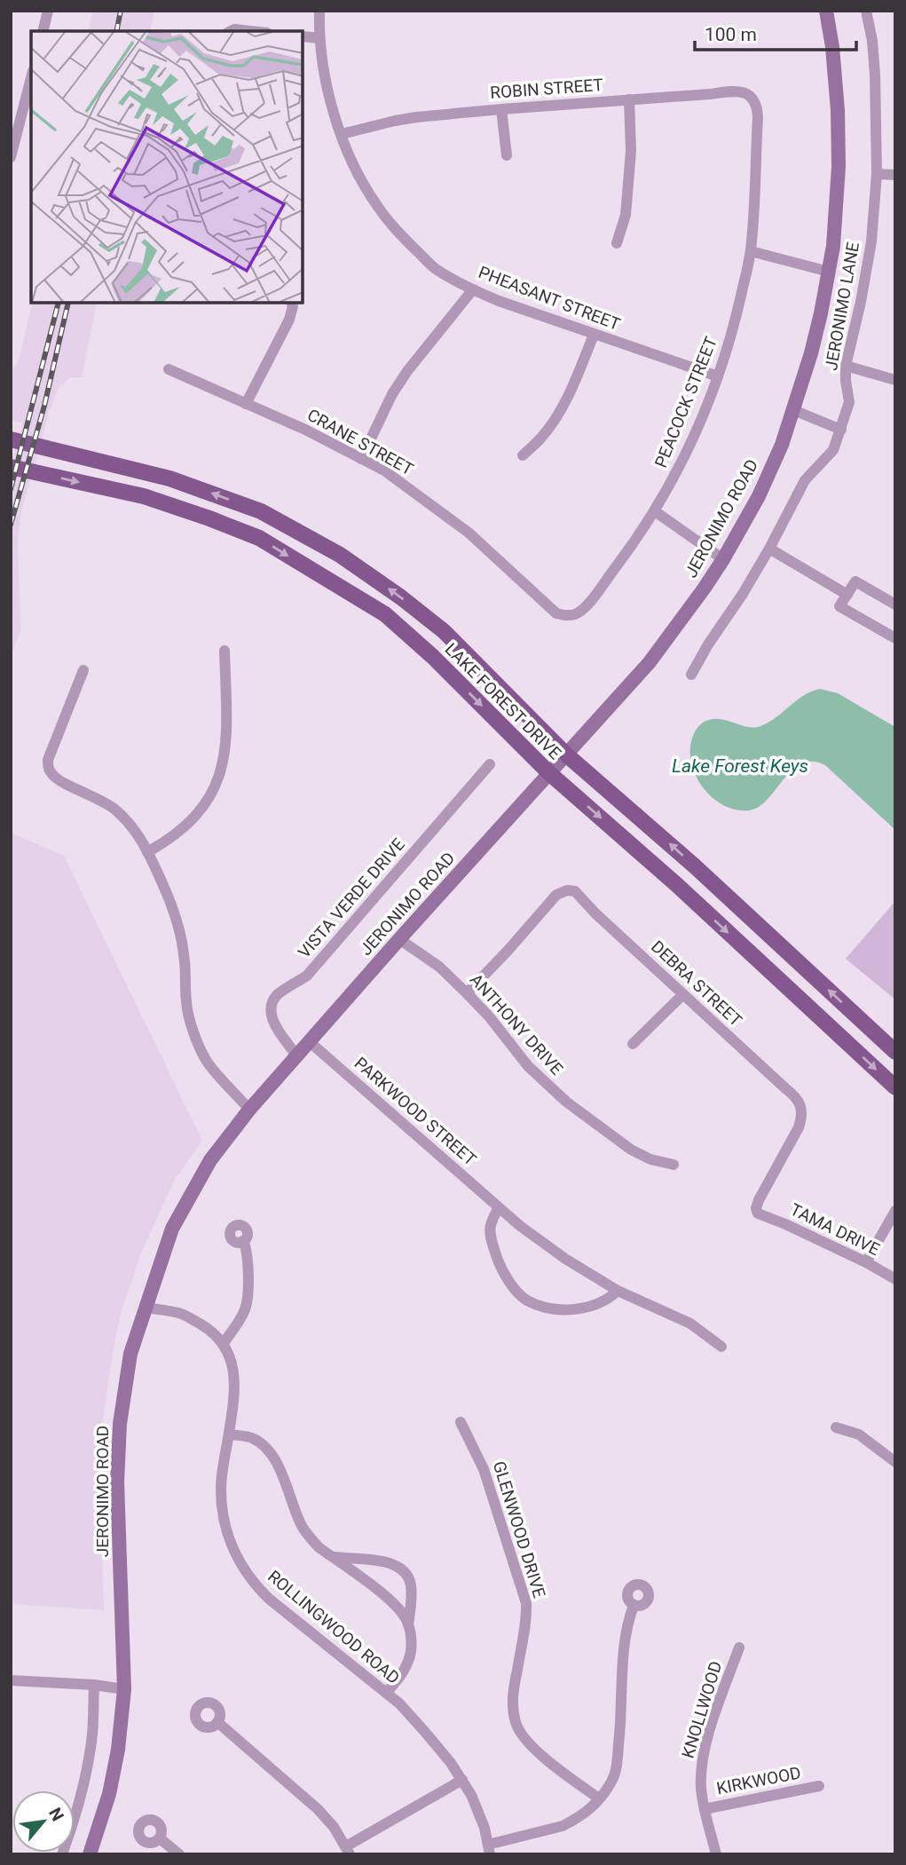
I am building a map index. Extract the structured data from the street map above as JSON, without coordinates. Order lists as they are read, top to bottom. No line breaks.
{"streets":{"main road":["JERONIMO ROAD","LAKE FOREST DRIVE"],"street":["ROBIN STREET","PHEASANT STREET","JERONIMO LANE","PEACOCK STREET","CRANE STREET","VISTA VERDE DRIVE","DEBRA STREET","ANTHONY DRIVE","PARKWOOD STREET","TAMA DRIVE","GLENWOOD DRIVE","ROLLINGWOOD ROAD","KNOLLWOOD","KIRKWOOD"]},"crossings":[["ROBIN STREET","PHEASANT STREET"],["ROBIN STREET","PEACOCK STREET"],["PHEASANT STREET","PEACOCK STREET"],["PEACOCK STREET","CRANE STREET"],["JERONIMO ROAD","LAKE FOREST DRIVE"],["JERONIMO ROAD","VISTA VERDE DRIVE"],["JERONIMO ROAD","ANTHONY DRIVE"],["JERONIMO ROAD","PARKWOOD STREET"],["DEBRA STREET","ANTHONY DRIVE"],["DEBRA STREET","TAMA DRIVE"],["KNOLLWOOD","KIRKWOOD"]],"water":["Lake Forest Keys"],"scale_bar":"100 m","north":"top right"}
